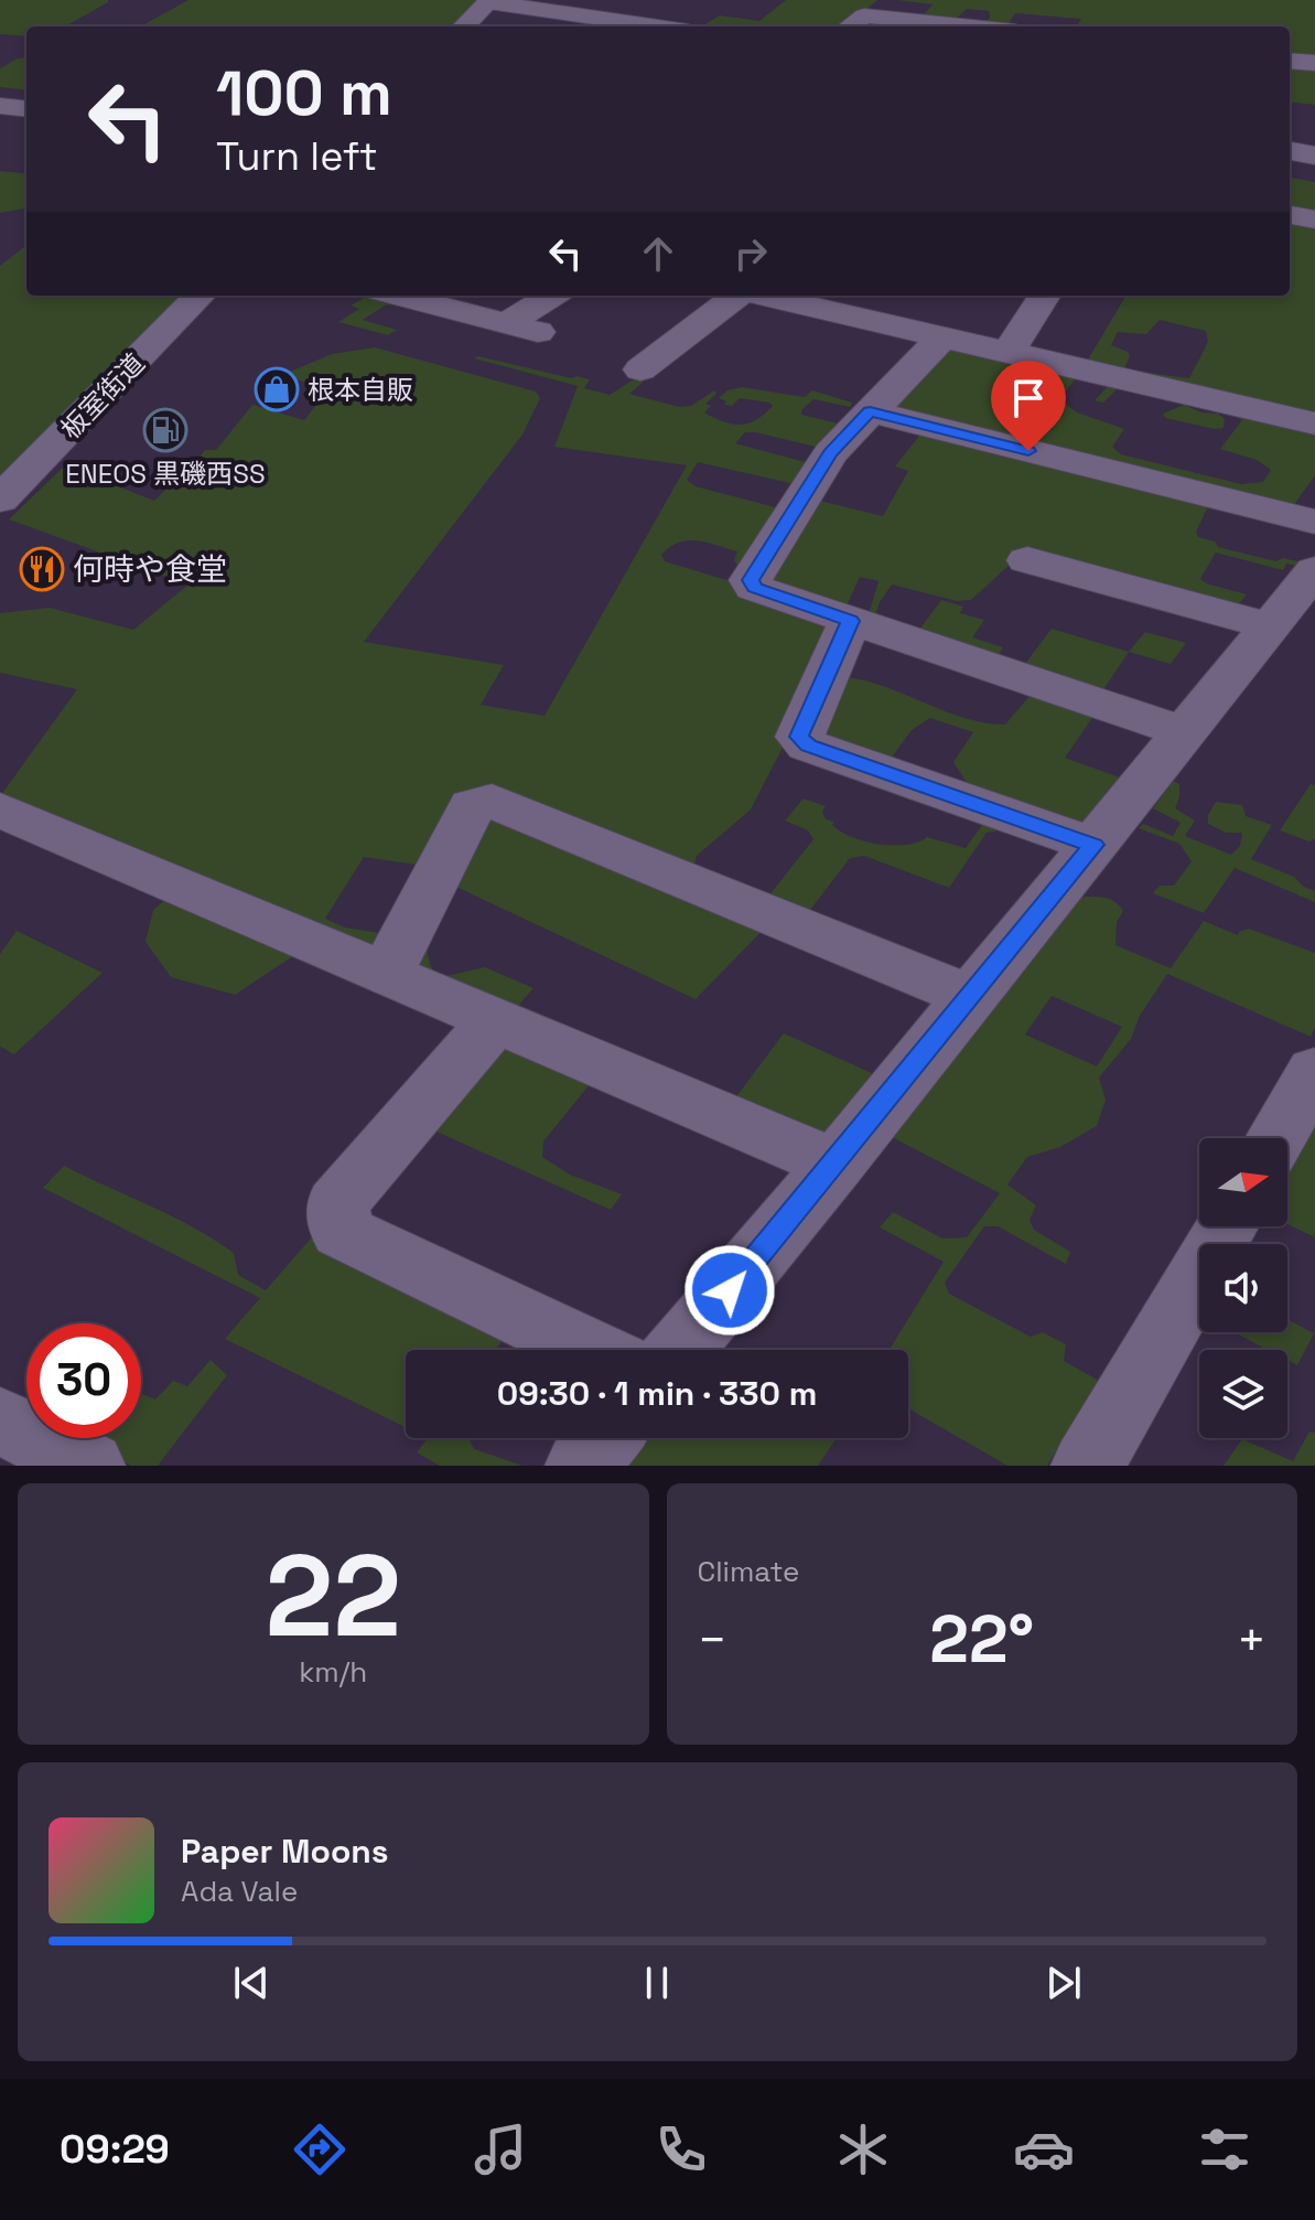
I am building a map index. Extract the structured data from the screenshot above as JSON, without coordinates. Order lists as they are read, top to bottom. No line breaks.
{"streets":{"street":["板室街道"]},"places":{"shop":["根本自販"],"fuel station":["ENEOS 黒磯西SS"],"restaurant":["何時や食堂"]},"north":"right","page":{"turn":["100 m","Turn left"],"limit":"30","trip":"09:30 · 1 min · 330 m","tile":[["22","km/h"],"Climate"],"heat":["−","22°","+"],"song":["Paper Moons","Ada Vale"],"tabs":"09:29"}}
